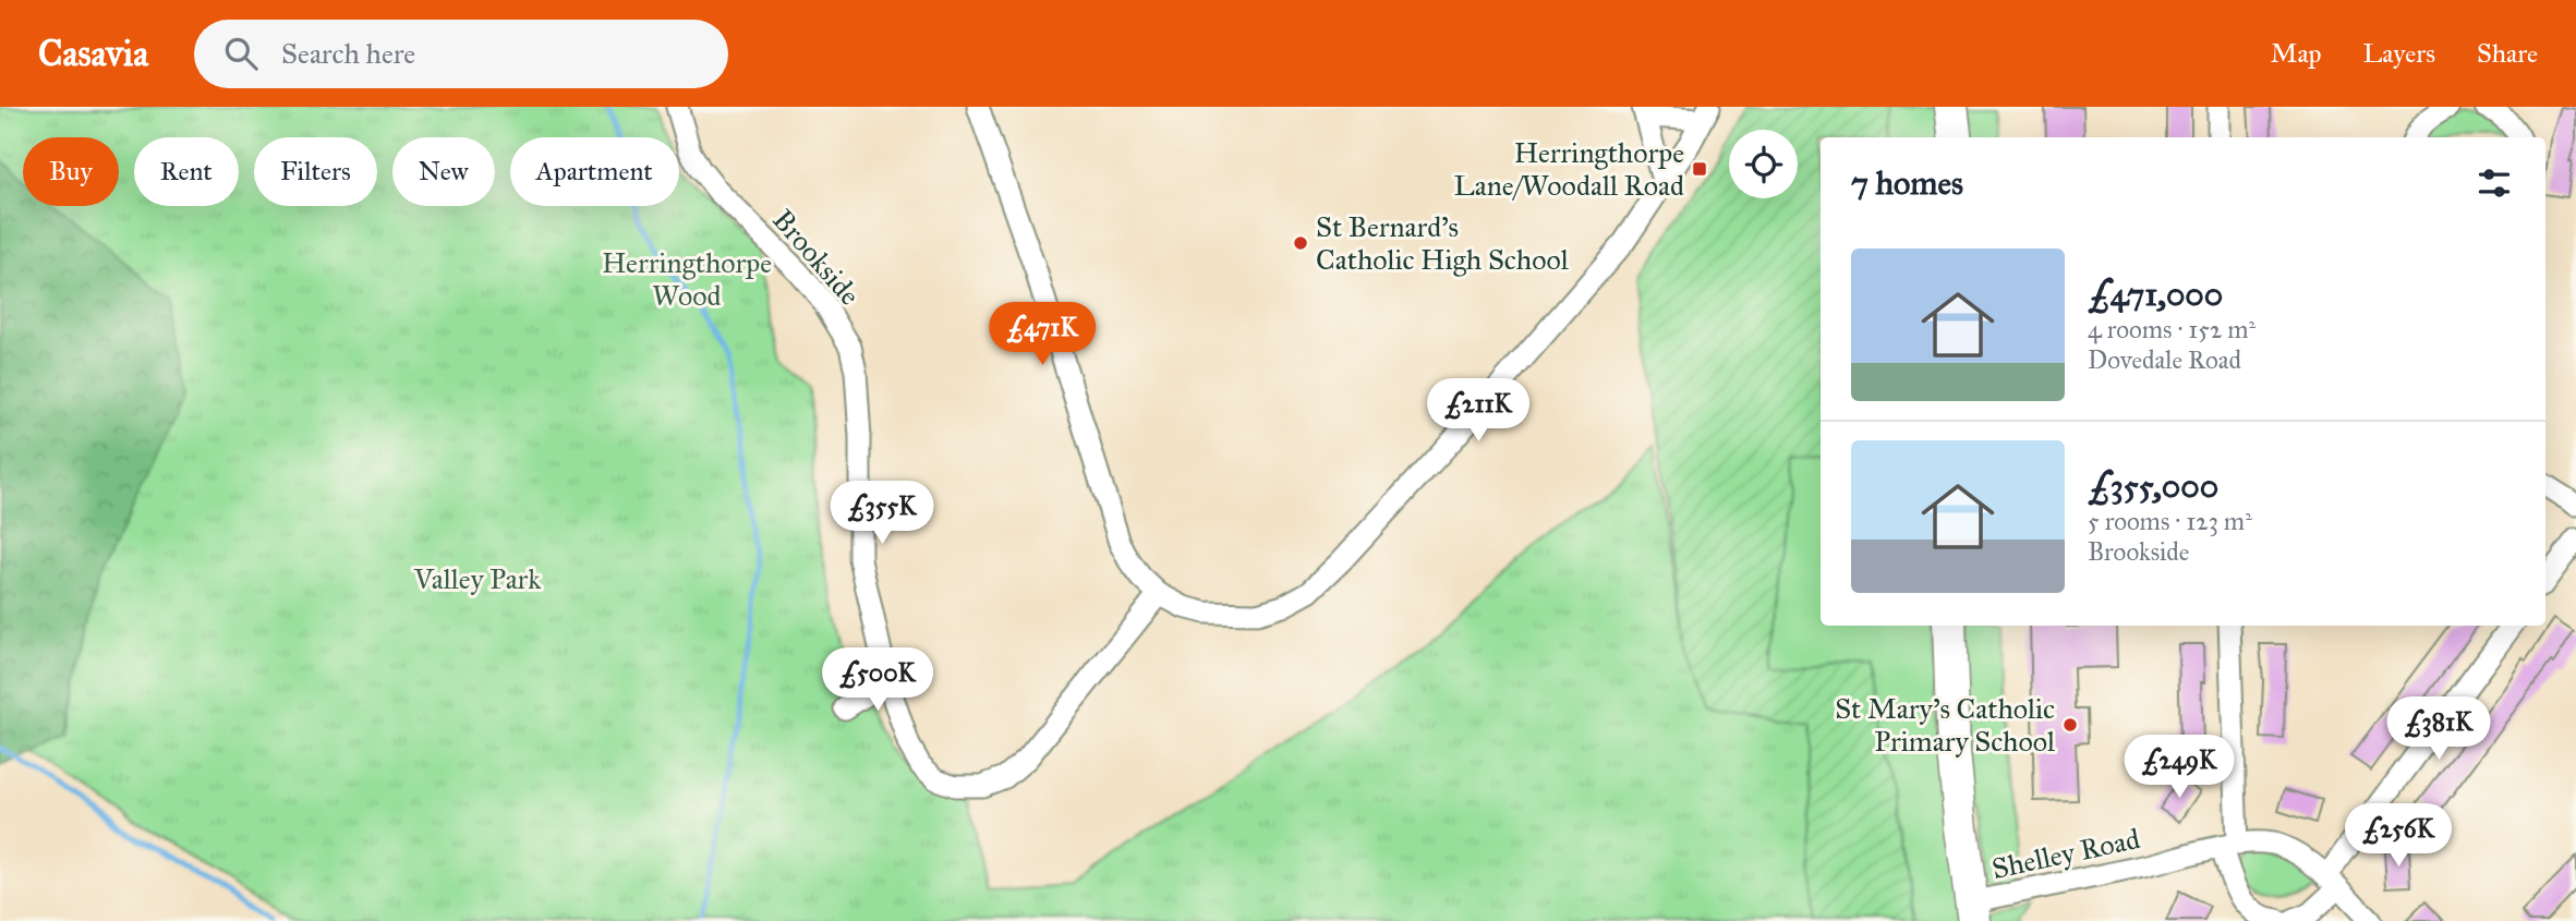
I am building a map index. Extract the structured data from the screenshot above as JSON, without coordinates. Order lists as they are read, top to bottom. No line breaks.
{"streets":{"street":["Brookside","Shelley Road"]},"parks":["Herringthorpe Wood","Valley Park"],"places":{"transit":["Herringthorpe Lane/Woodall Road"],"other":["St Bernard's Catholic High School","St Mary's Catholic Primary School"]},"page":{"header":"Casavia","search":"Search here","nav":["Map","Layers","Share"],"chip":["Buy","Rent","Filters","New","Apartment"],"heading":"7 homes","list":[{"name":"£471,000","note":"4 rooms · 152 m² · Dovedale Road"},{"name":"£355,000","note":"5 rooms · 123 m² · Brookside"}],"price":["£471K","£211K","£355K","£500K","£381K","£249K","£256K"]}}
